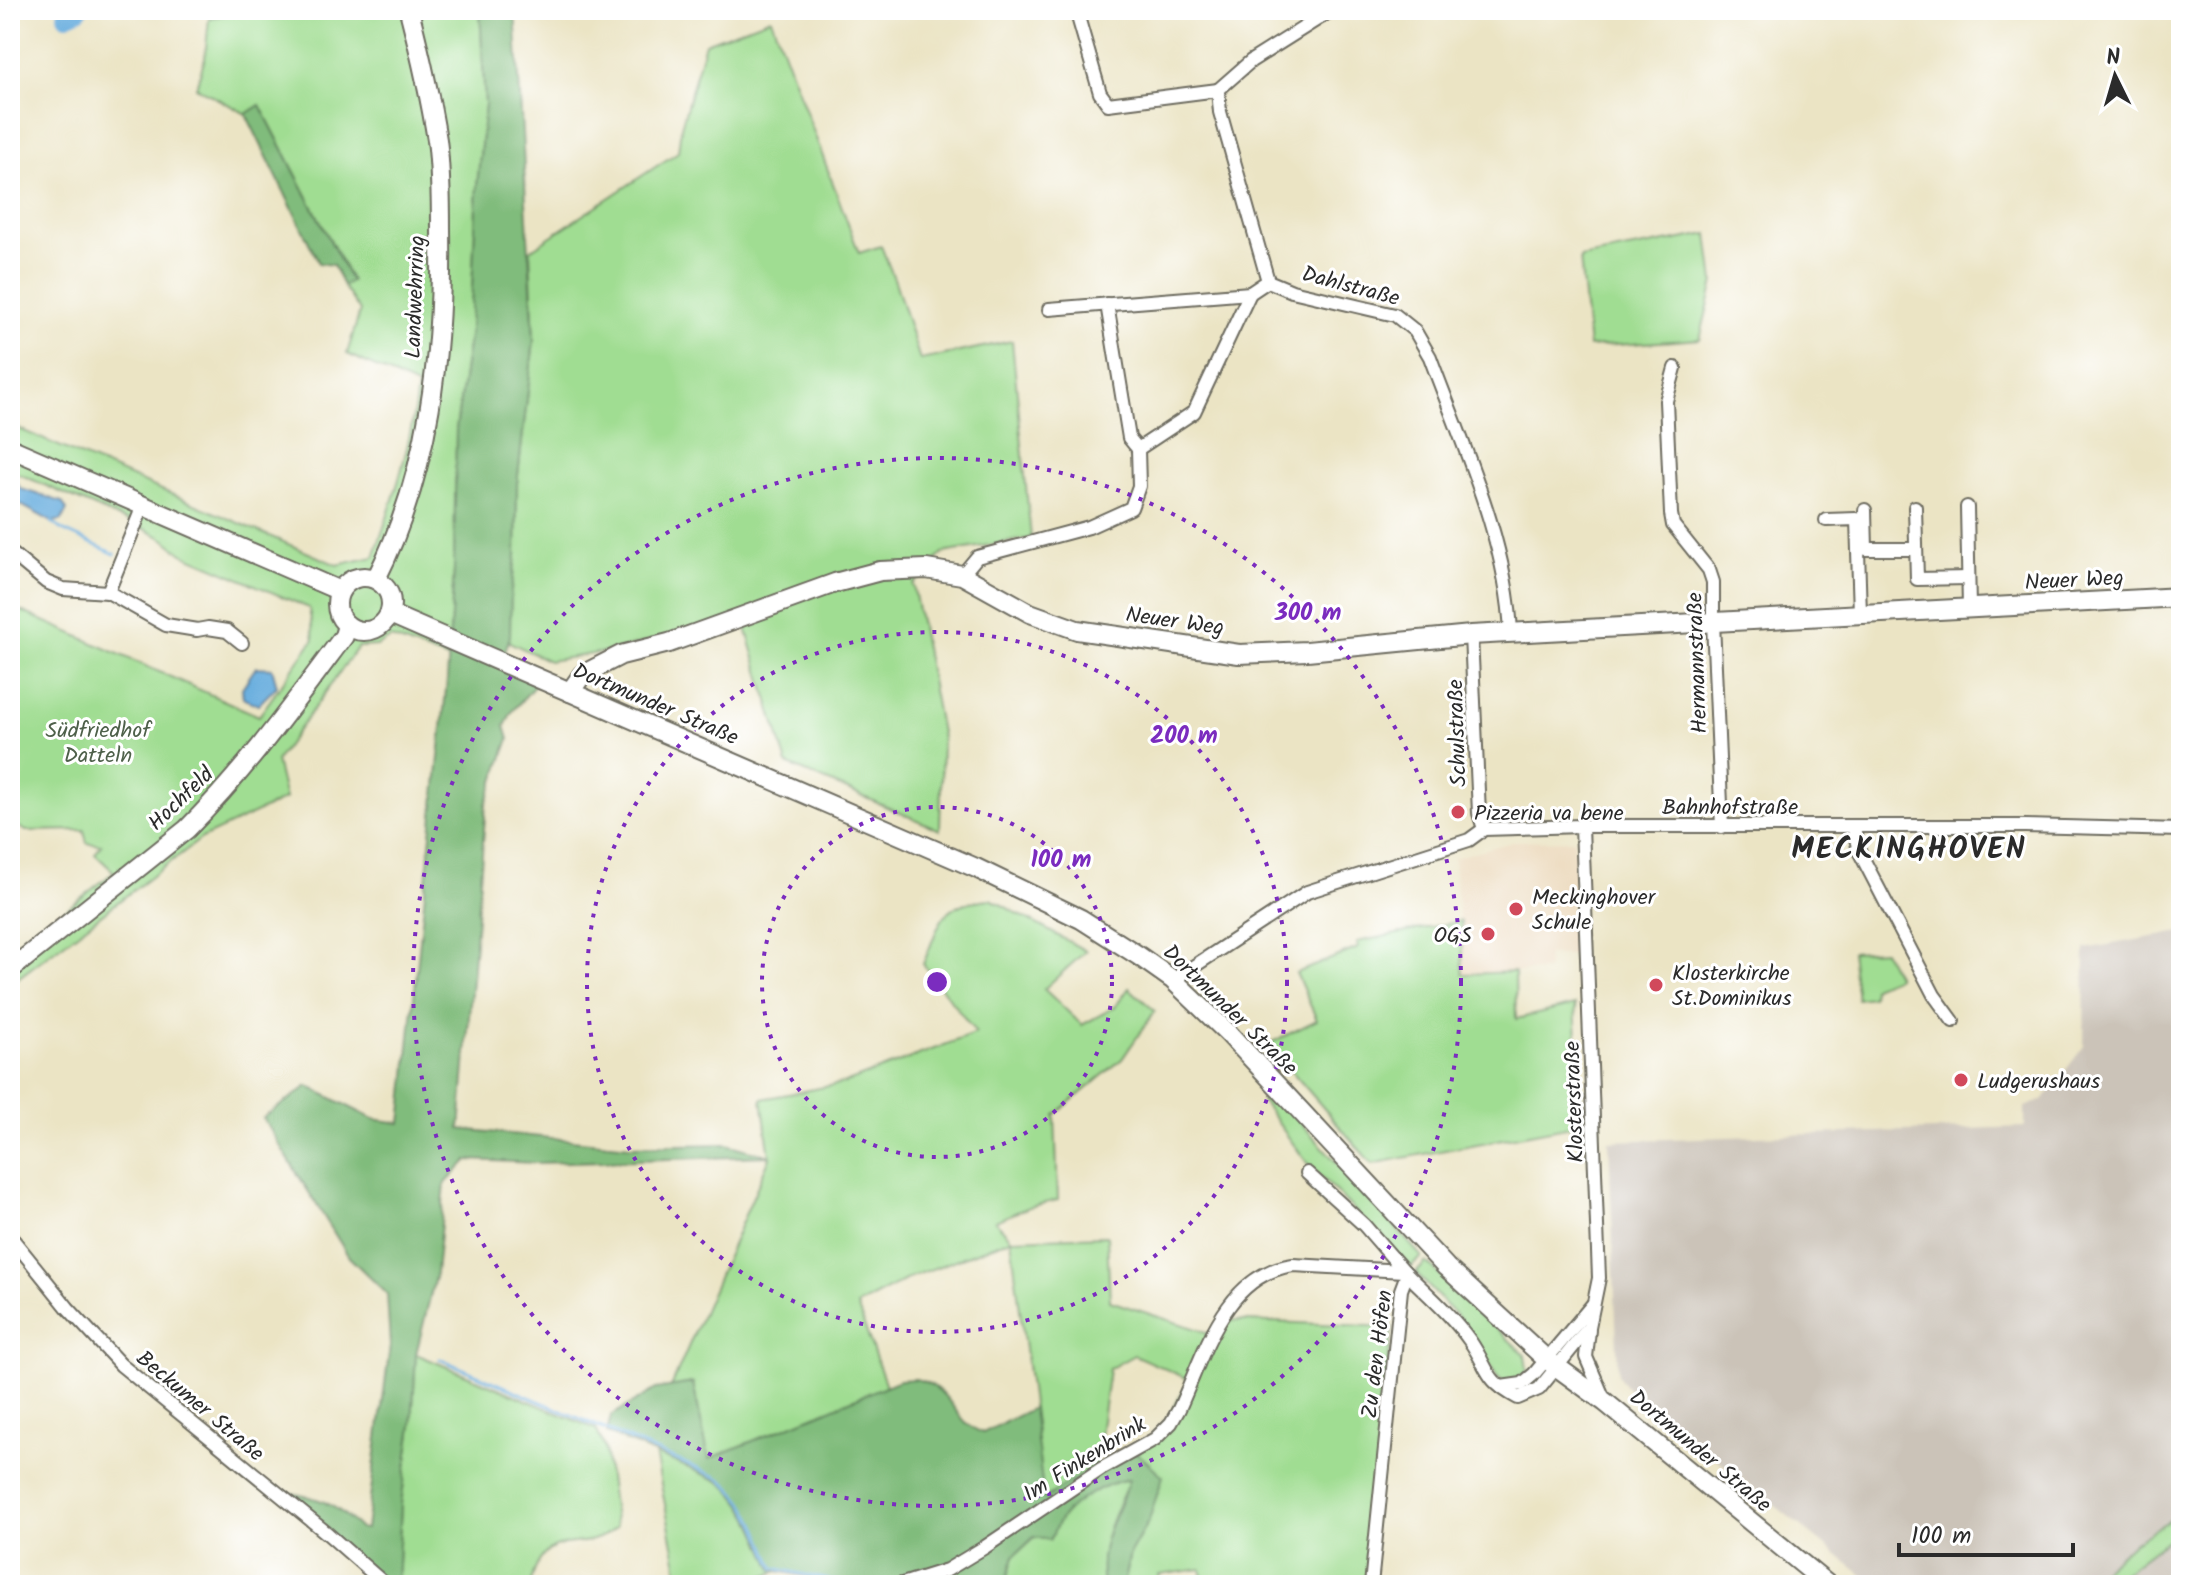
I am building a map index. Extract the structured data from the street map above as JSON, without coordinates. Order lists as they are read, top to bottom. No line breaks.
{"streets":{"main road":["Landwehrring","Neuer Weg","Dortmunder Straße","Hochfeld"],"street":["Dahlstraße","Hermannstraße","Schulstraße","Bahnhofstraße","Klosterstraße","Zu den Höfen","Beckumer Straße","Im Finkenbrink"]},"crossings":[["Dahlstraße","Neuer Weg"],["Landwehrring","Dortmunder Straße"],["Landwehrring","Hochfeld"],["Neuer Weg","Hermannstraße"],["Neuer Weg","Dortmunder Straße"],["Neuer Weg","Schulstraße"],["Hermannstraße","Bahnhofstraße"],["Dortmunder Straße","Hochfeld"],["Dortmunder Straße","Bahnhofstraße"],["Dortmunder Straße","Klosterstraße"],["Dortmunder Straße","Zu den Höfen"],["Schulstraße","Bahnhofstraße"],["Bahnhofstraße","Klosterstraße"],["Zu den Höfen","Im Finkenbrink"]],"districts":["MECKINGHOVEN"],"parks":["Südfriedhof Datteln"],"places":["Pizzeria va bene","Meckinghover Schule","OGS","Klosterkirche St.Dominikus","Ludgerushaus"],"scale_bar":"100 m","north":"top","rings":["300 m","200 m","100 m"]}
